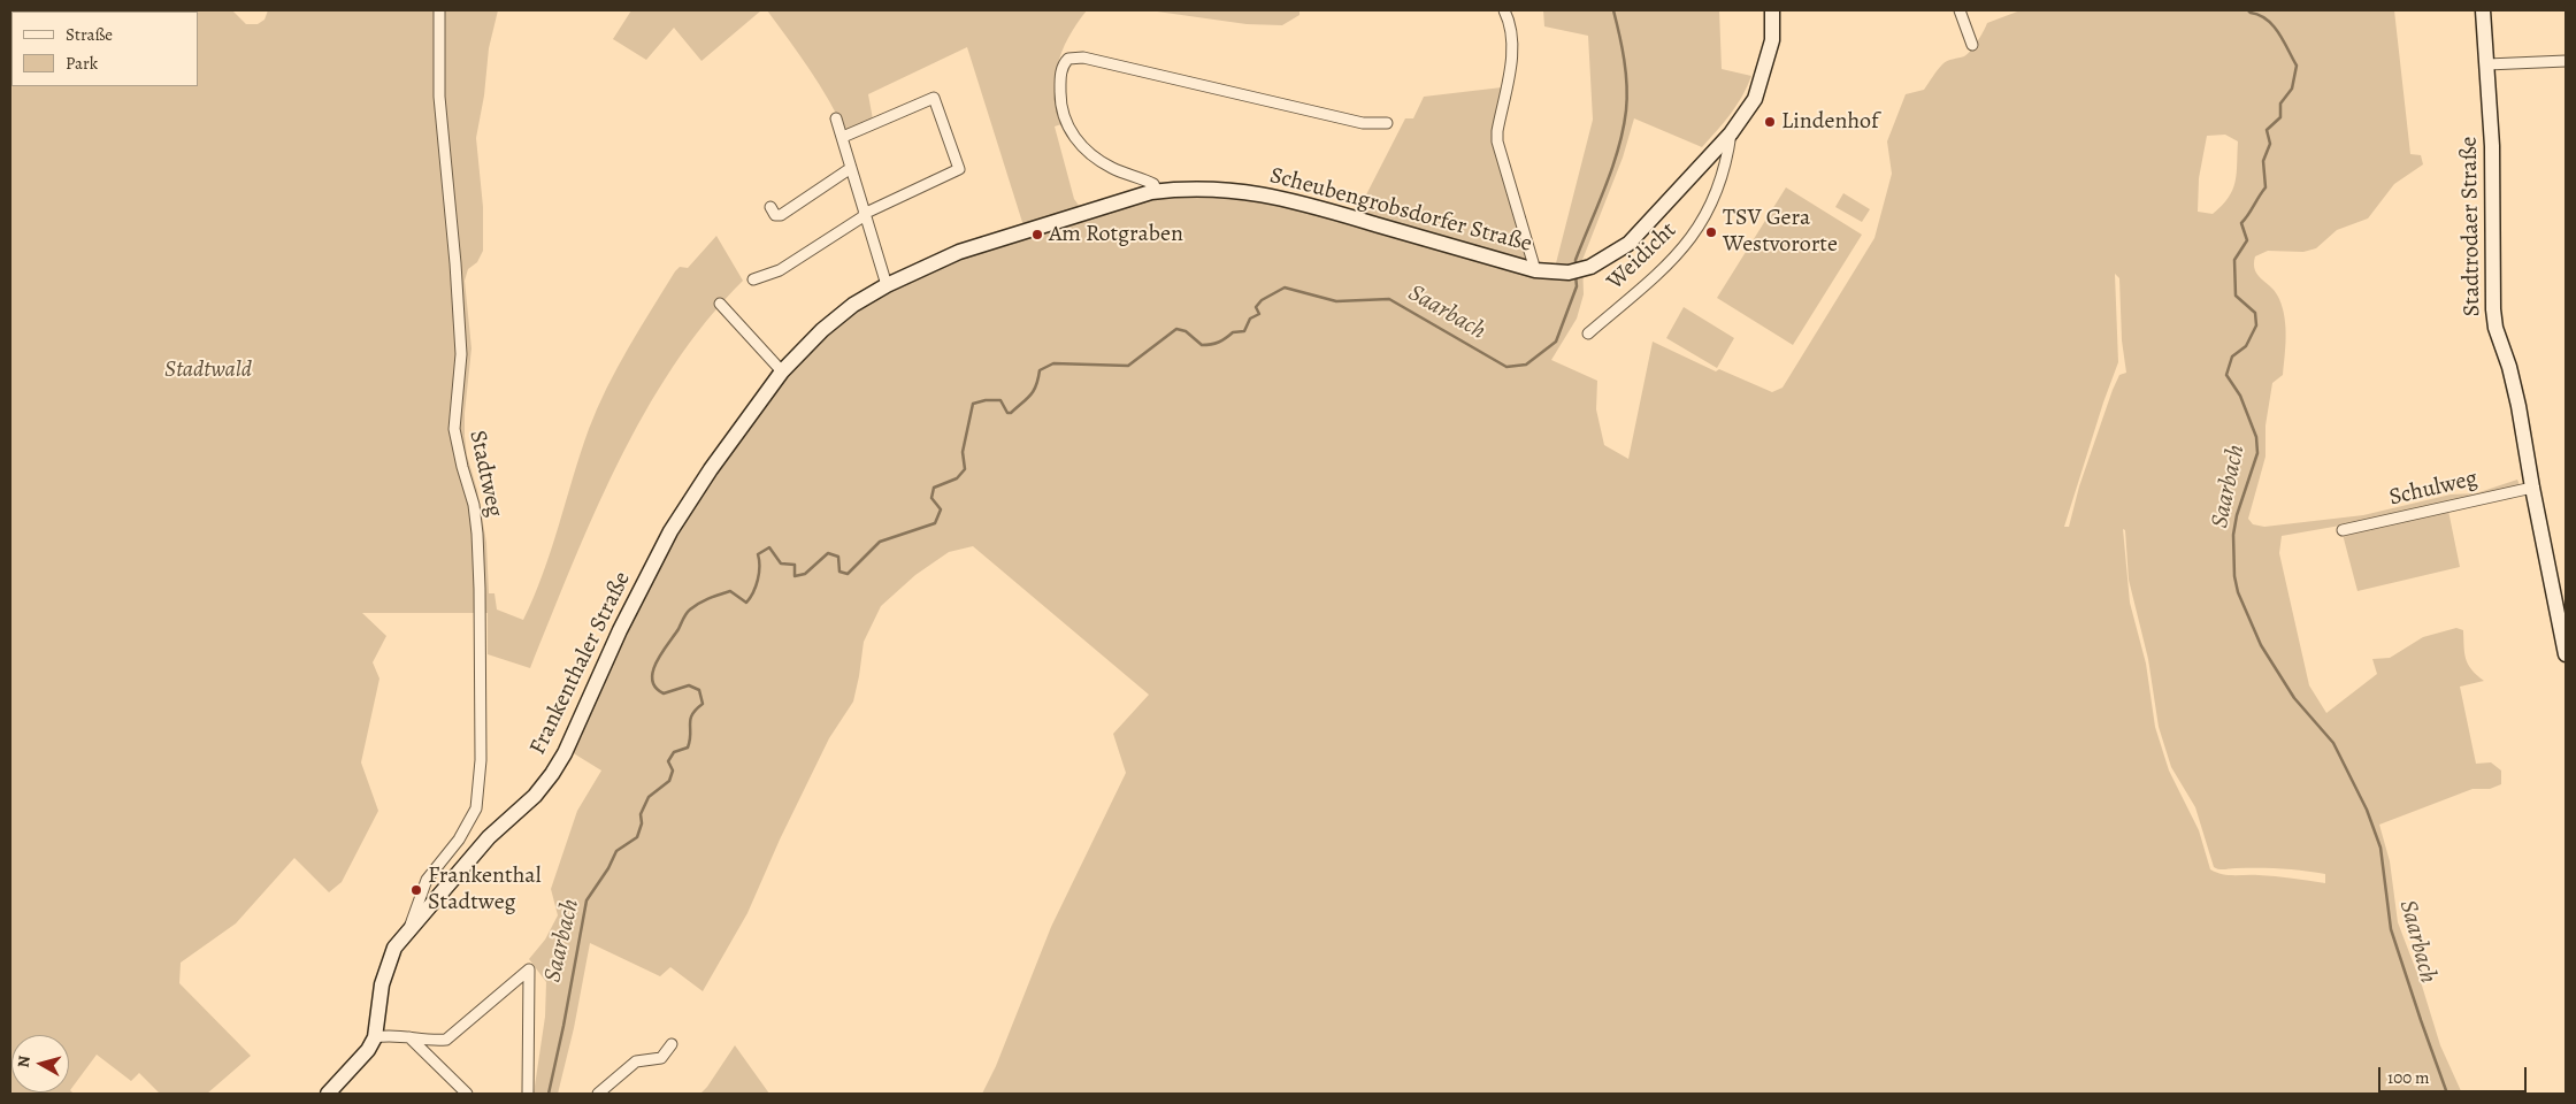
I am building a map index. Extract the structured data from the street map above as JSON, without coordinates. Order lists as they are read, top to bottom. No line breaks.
{"streets":{"main road":["Scheubengrobsdorfer Straße","Stadtrodaer Straße","Frankenthaler Straße"],"street":["Weidicht","Stadtweg","Schulweg"]},"crossings":[["Scheubengrobsdorfer Straße","Weidicht"],["Scheubengrobsdorfer Straße","Frankenthaler Straße"],["Stadtrodaer Straße","Schulweg"],["Stadtweg","Frankenthaler Straße"]],"water":["Saarbach"],"parks":["Stadtwald"],"places":["Lindenhof","TSV Gera Westvororte","Am Rotgraben","Frankenthal Stadtweg"],"legend":["Straße","Park"],"scale_bar":"100 m","north":"left"}
